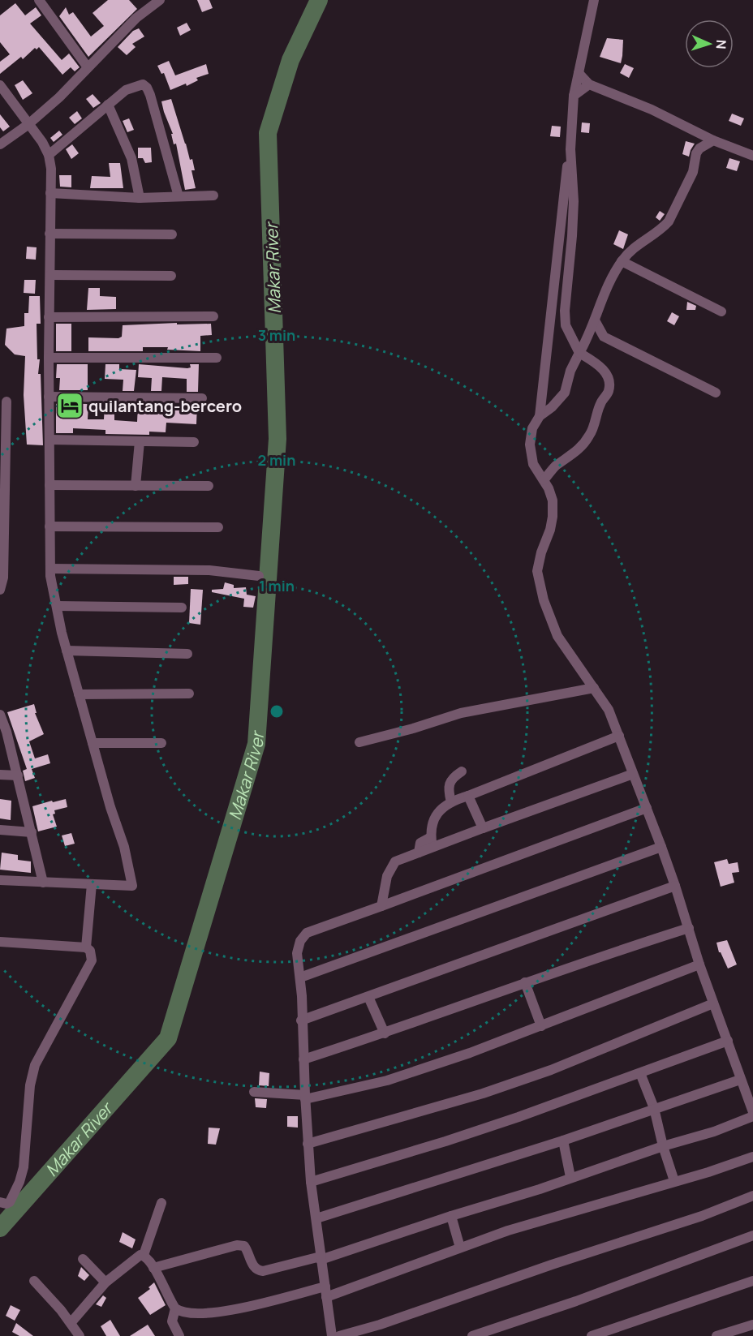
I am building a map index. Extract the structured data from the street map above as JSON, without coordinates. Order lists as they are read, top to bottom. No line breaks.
{"water":["Makar River"],"places":{"hotel":["quilantang-bercero"]},"north":"right","rings":["3 min","2 min","1 min"]}
